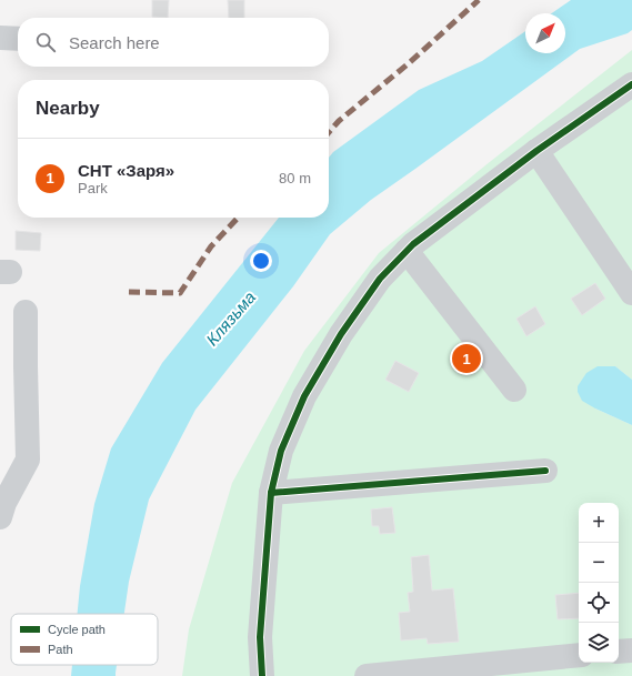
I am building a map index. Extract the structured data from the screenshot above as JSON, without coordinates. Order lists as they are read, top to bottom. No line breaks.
{"water":["Клязьма"],"legend":["Cycle path","Path"],"north":"top right","page":{"search":"Search here","heading":"Nearby","list":[{"mark":"1","name":"СНТ «Заря»","note":"Park","value":"80 m"}],"pins":"1","map_buttons":["+","−"]}}
